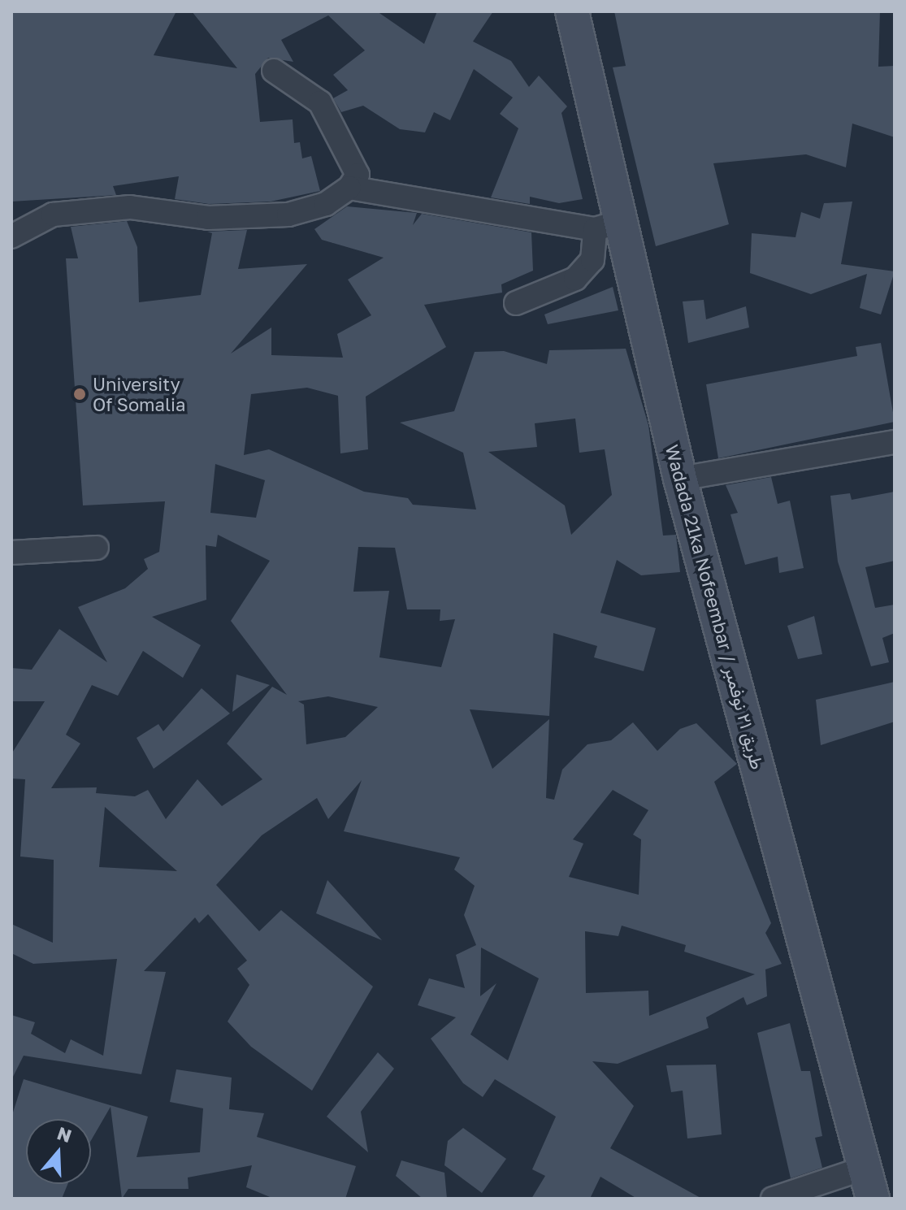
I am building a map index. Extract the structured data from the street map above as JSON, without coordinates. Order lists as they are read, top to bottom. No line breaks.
{"streets":{"street":["Wadada 21ka Nofeembar / طريق ٢١ نوفمبر"]},"places":["University Of Somalia"],"north":"top"}
